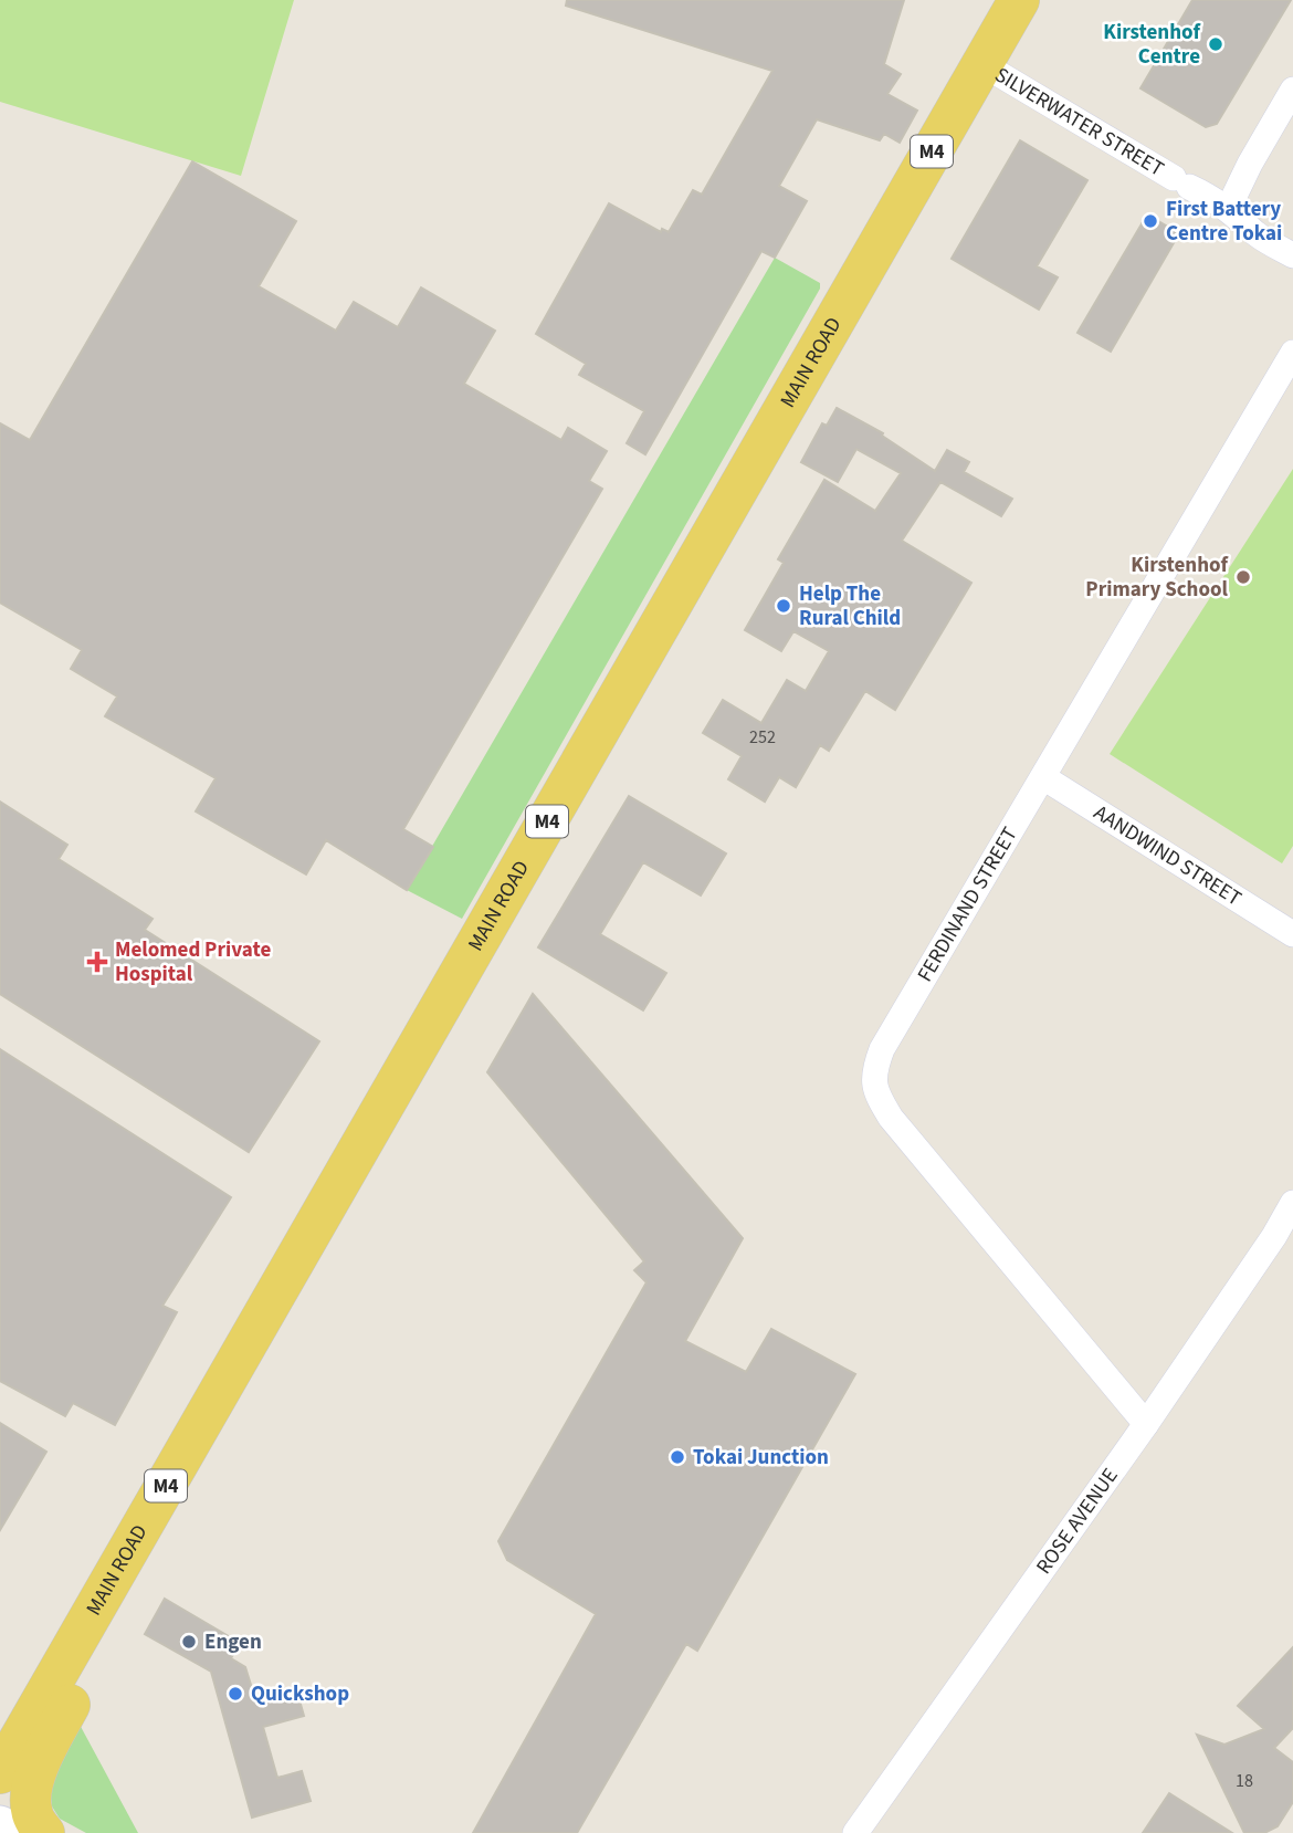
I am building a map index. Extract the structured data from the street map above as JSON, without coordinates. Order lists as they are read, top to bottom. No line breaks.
{"streets":{"main road":["M4","MAIN ROAD"],"street":["SILVERWATER STREET","AANDWIND STREET","FERDINAND STREET","ROSE AVENUE"]},"crossings":[["SILVERWATER STREET","MAIN ROAD"],["AANDWIND STREET","FERDINAND STREET"],["FERDINAND STREET","ROSE AVENUE"]],"places":{"other":["Kirstenhof Centre","First Battery Centre Tokai","Kirstenhof Primary School","Help The Rural Child","Tokai Junction","Engen","Quickshop"],"health":["Melomed Private Hospital"]},"house_numbers":["252","18"]}
